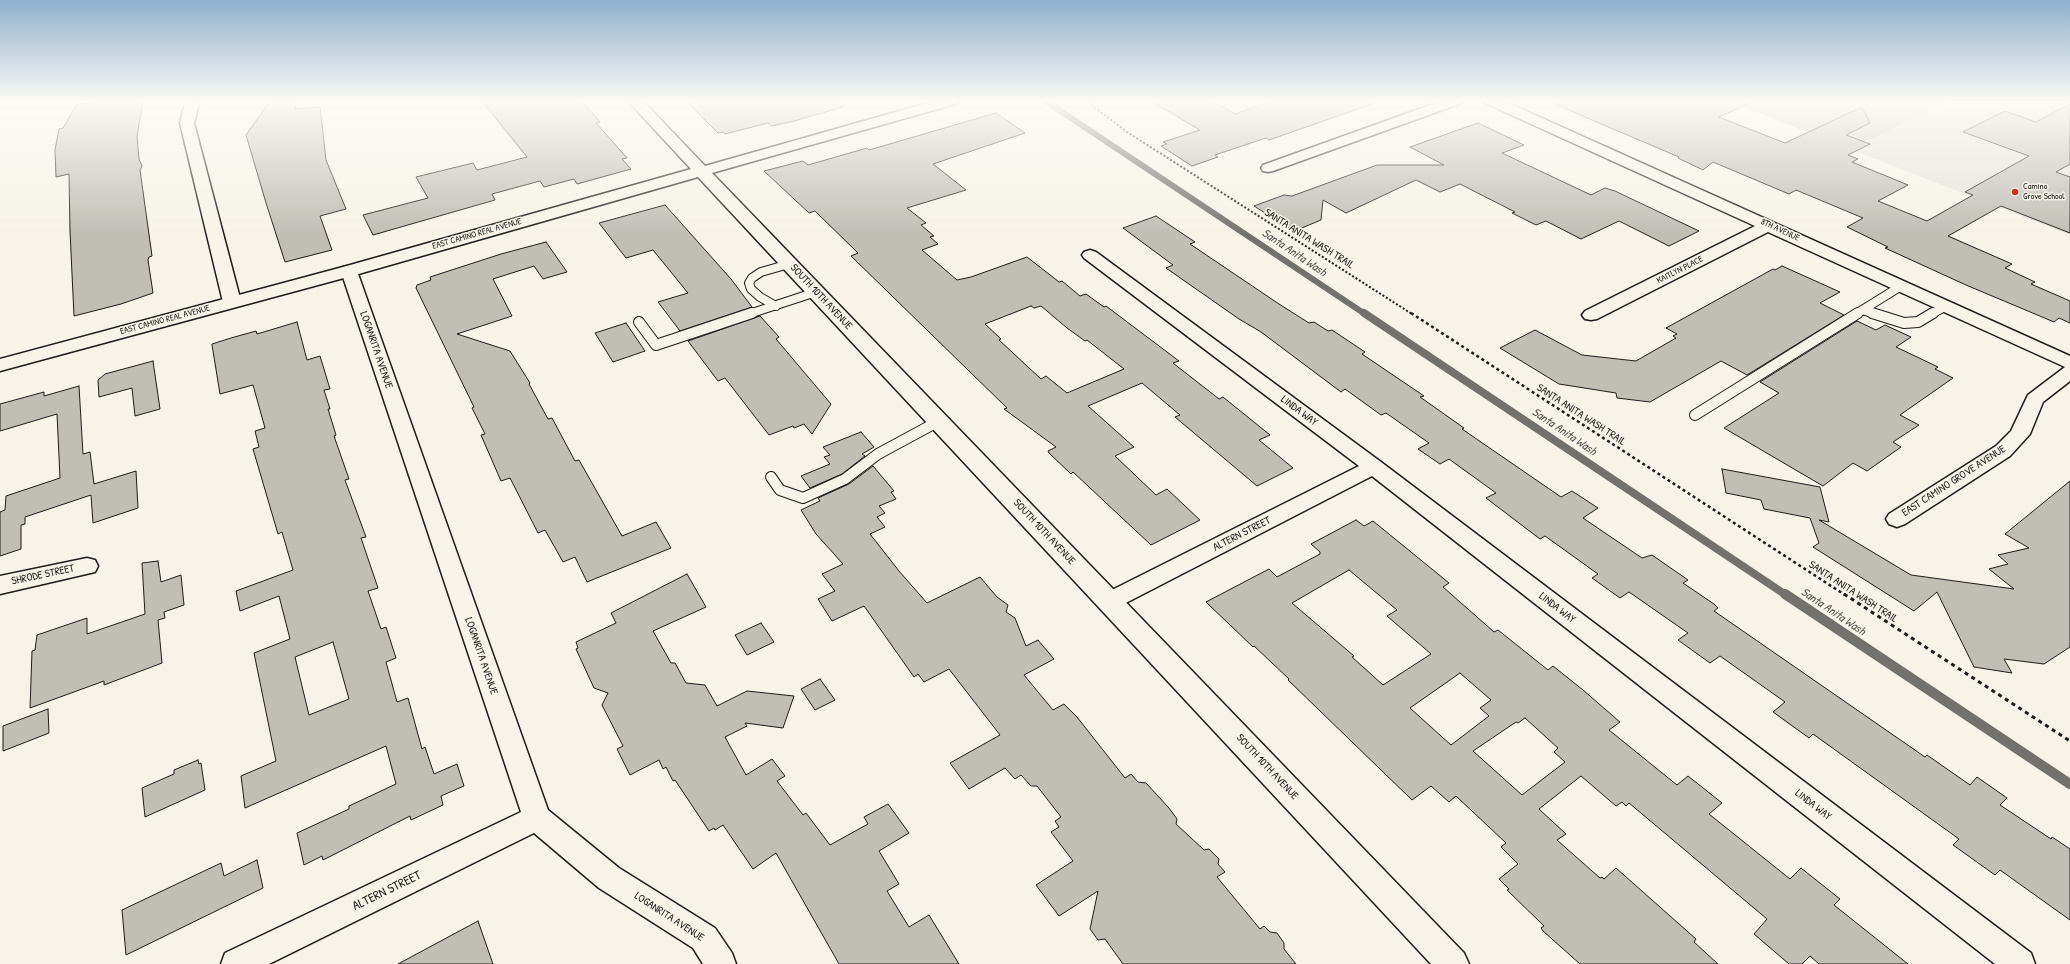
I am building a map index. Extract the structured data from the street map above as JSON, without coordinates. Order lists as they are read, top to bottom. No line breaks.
{"streets":{"street":["8TH AVENUE","EAST CAMINO REAL AVENUE","KAITLYN PLACE","SOUTH 10TH AVENUE","LOGANRITA AVENUE","LINDA WAY","EAST CAMINO GROVE AVENUE","ALTERN STREET","SHRODE STREET"],"path":["SANTA ANITA WASH TRAIL"]},"crossings":[["8TH AVENUE","KAITLYN PLACE"],["EAST CAMINO REAL AVENUE","SOUTH 10TH AVENUE"],["EAST CAMINO REAL AVENUE","LOGANRITA AVENUE"],["SOUTH 10TH AVENUE","ALTERN STREET"],["LOGANRITA AVENUE","ALTERN STREET"],["LINDA WAY","ALTERN STREET"]],"water":["Santa Anita Wash"],"places":["Camino Grove School"]}
